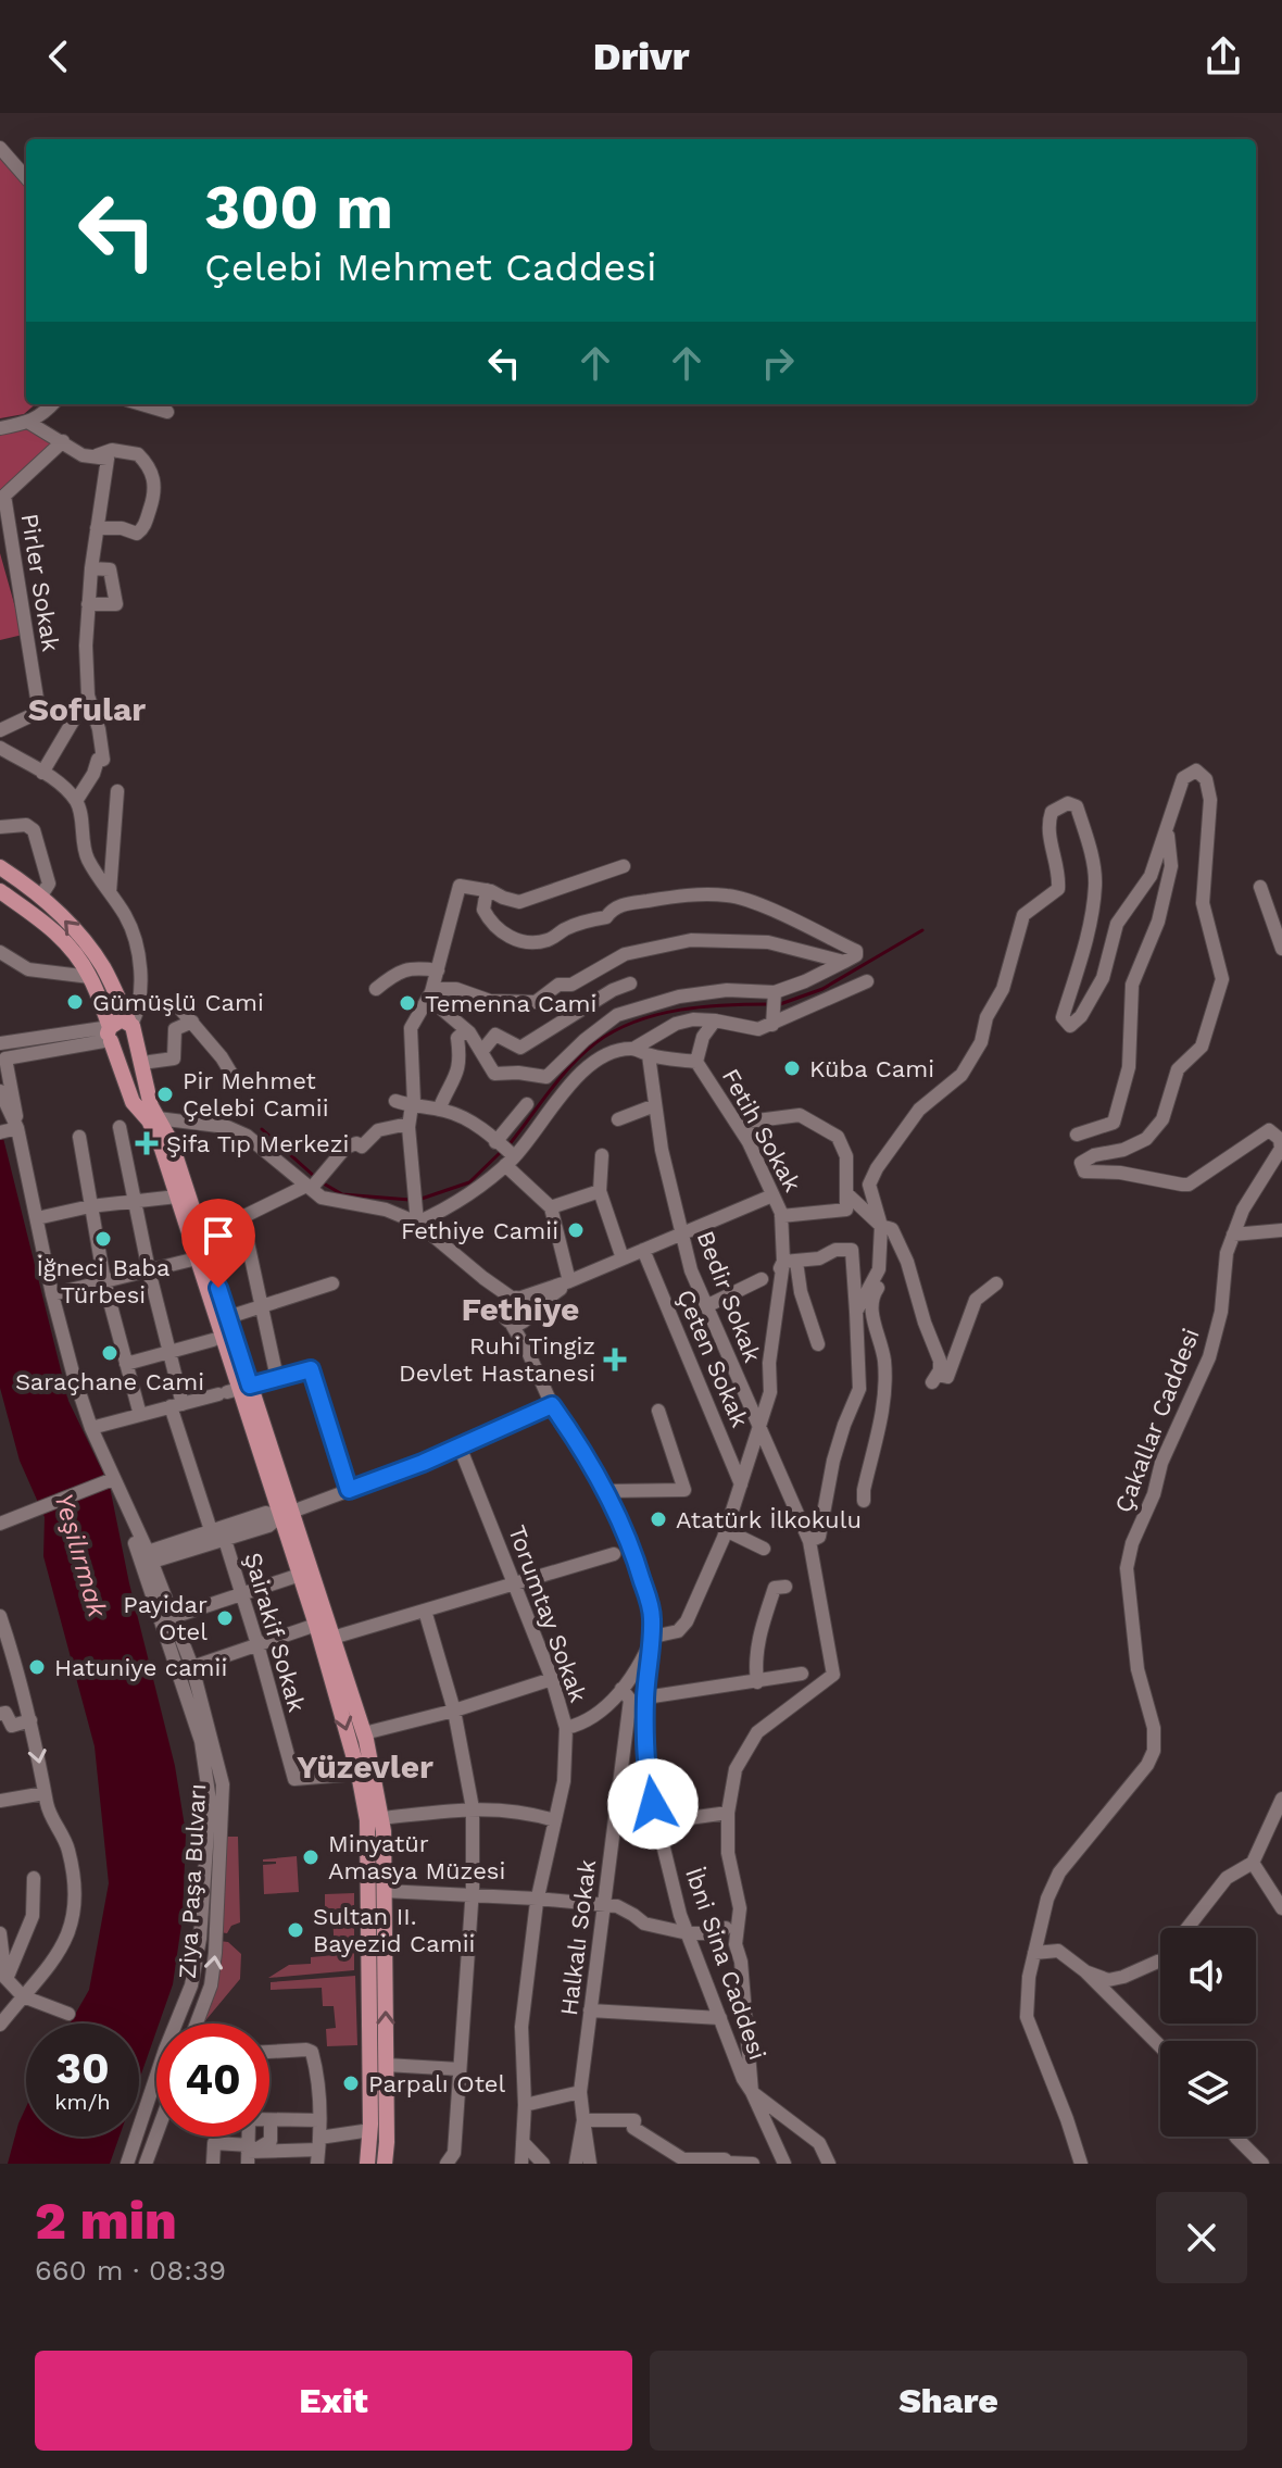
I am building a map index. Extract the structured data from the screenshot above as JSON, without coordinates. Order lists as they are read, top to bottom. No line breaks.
{"streets":{"street":["Pirler Sokak","Fetih Sokak","Bedir Sokak","Çeten Sokak","Çakallar Caddesi","Torumtay Sokak","Şairakif Sokak","Ziya Paşa Bulvarı","Halkalı Sokak","İbni Sina Caddesi"]},"crossings":[["Fetih Sokak","Bedir Sokak"],["Fetih Sokak","Çeten Sokak"],["Fetih Sokak","İbni Sina Caddesi"]],"districts":["Sofular","Fethiye","Yüzevler"],"water":["Yeşilırmak"],"places":{"other":["Gümüşlü Cami","Temenna Cami","Küba Cami","Pir Mehmet Çelebi Camii","Fethiye Camii","İğneci Baba Türbesi","Saraçhane Cami","Atatürk İlkokulu","Payidar Otel","Hatuniye camii","Minyatür Amasya Müzesi","Sultan II. Bayezid Camii","Parpalı Otel"],"health":["Şifa Tıp Merkezi","Ruhi Tingiz Devlet Hastanesi"]},"page":{"header":"Drivr","turn":["300 m","Çelebi Mehmet Caddesi"],"speed":"30 km/h","limit":"40","heading":["2 min","660 m · 08:39"],"buttons":["Exit","Share"]}}
